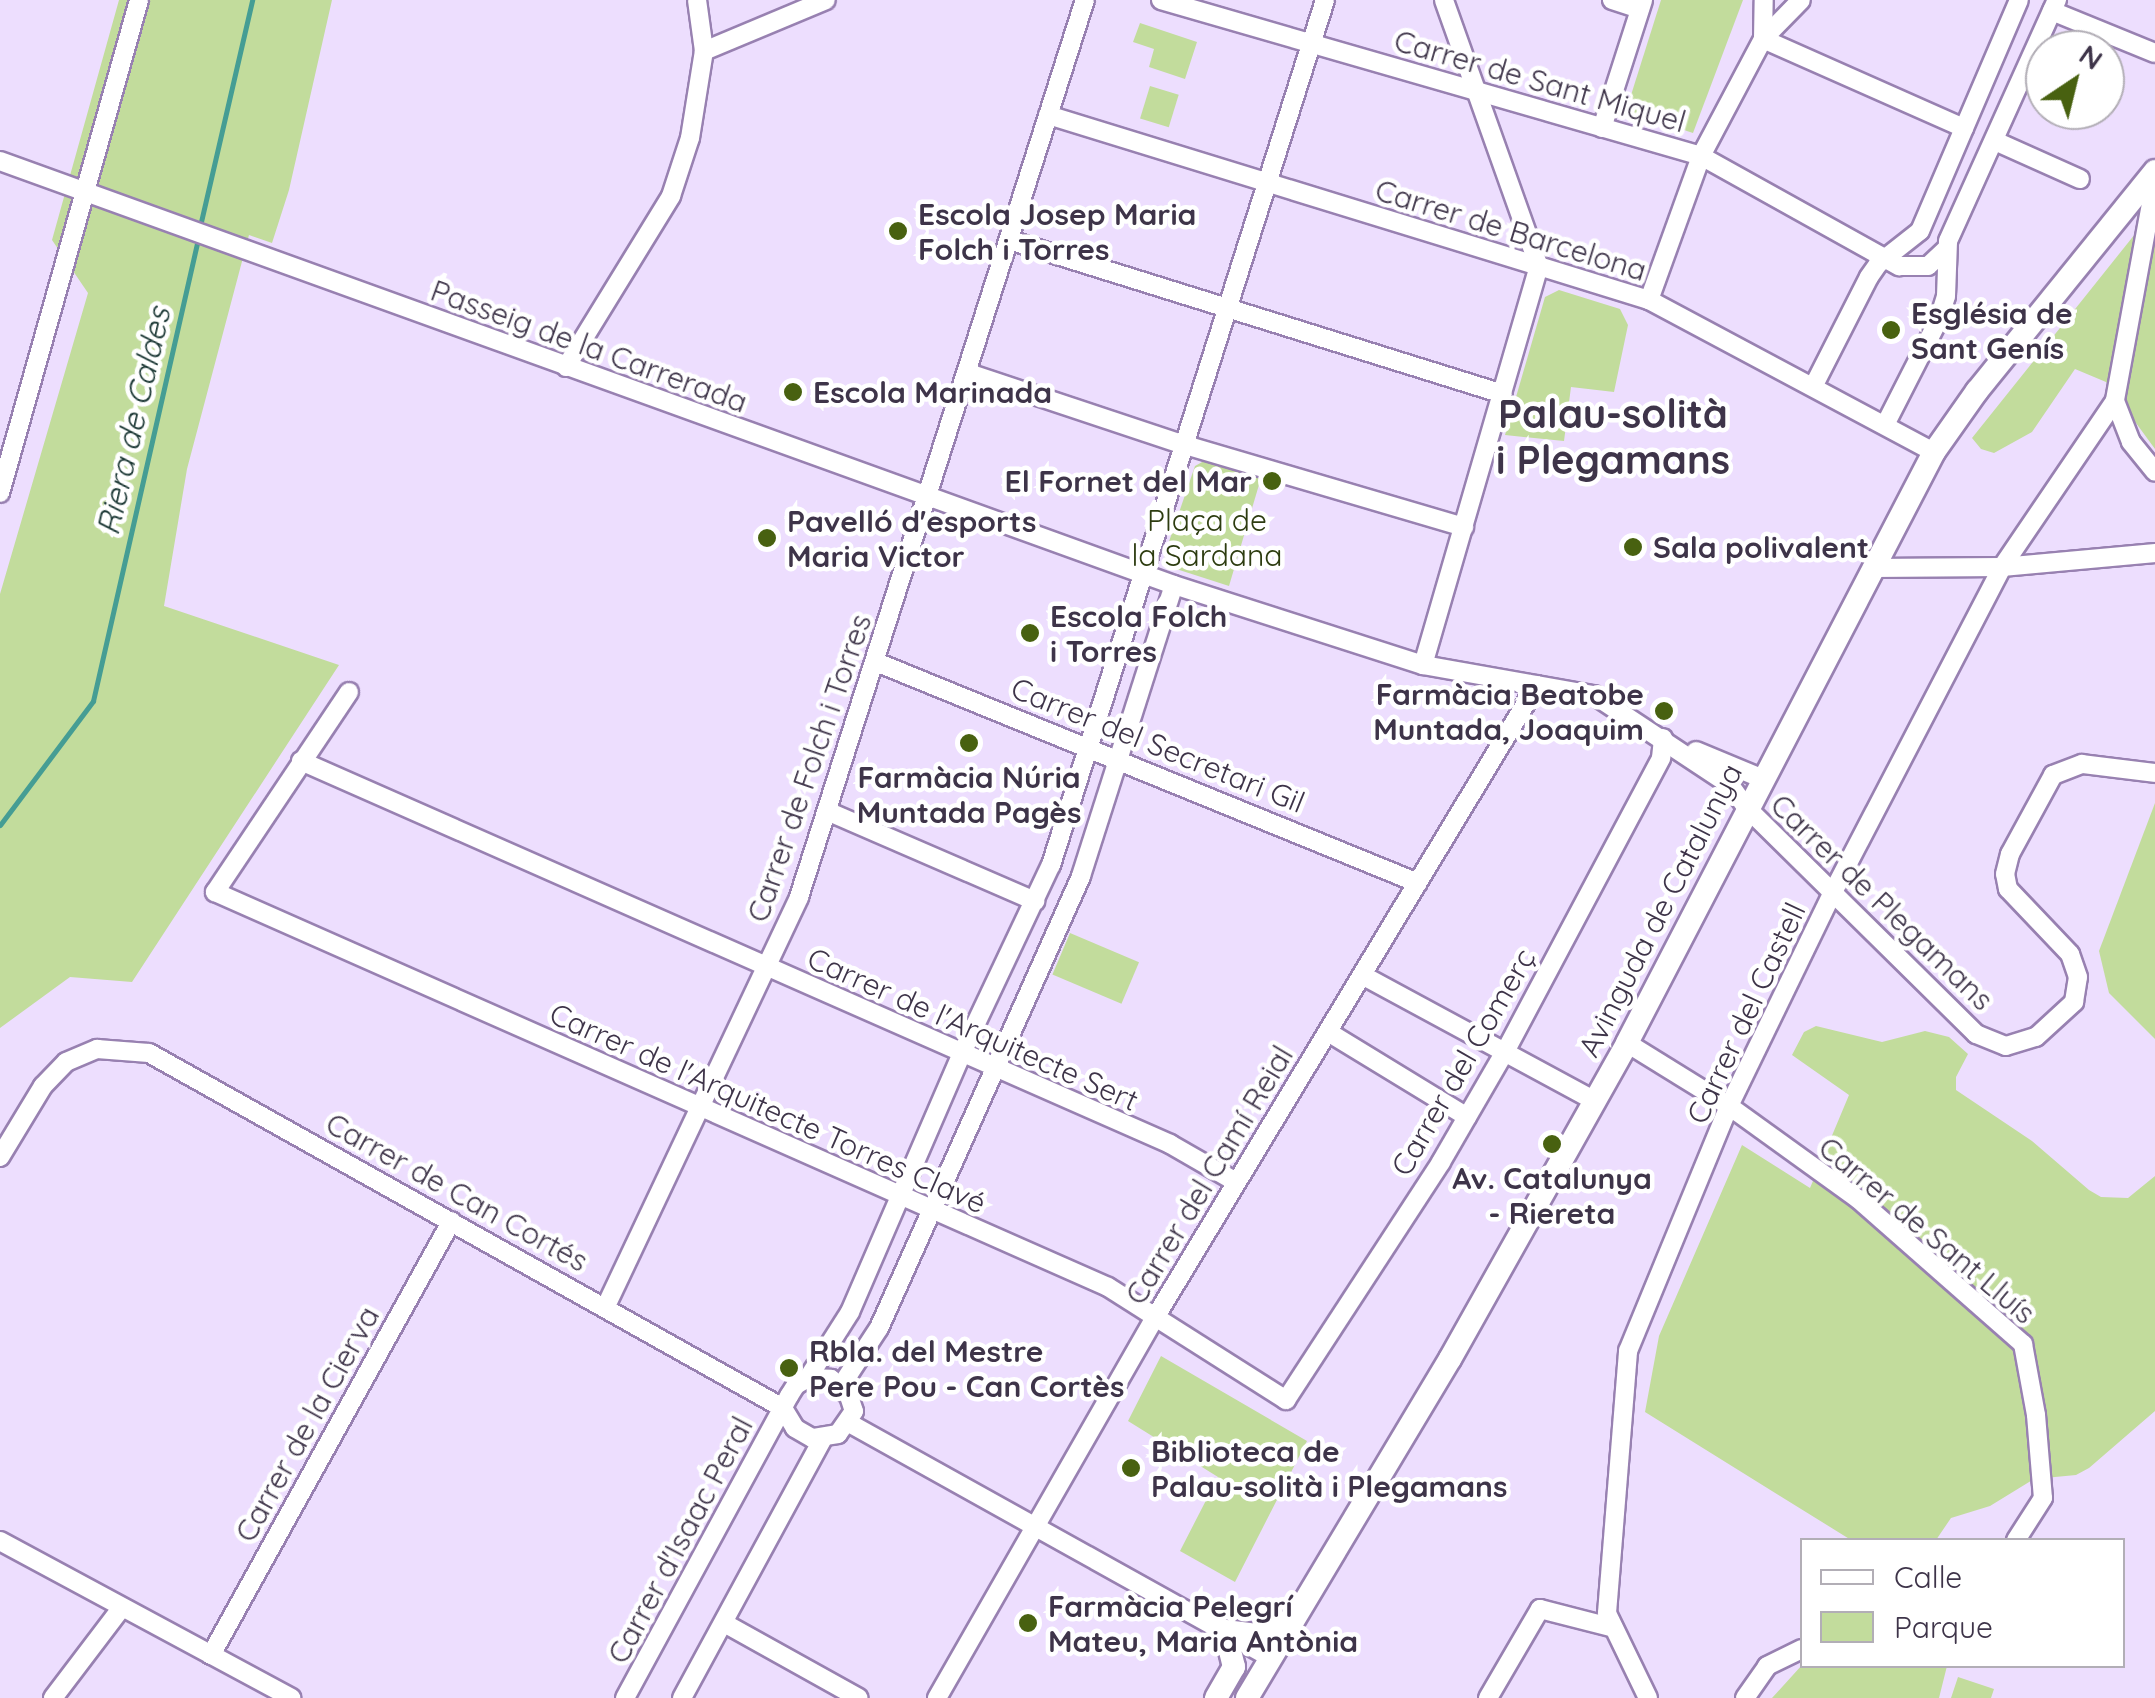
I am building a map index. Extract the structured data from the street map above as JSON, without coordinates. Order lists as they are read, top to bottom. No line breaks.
{"streets":{"street":["Carrer de Sant Miquel","Carrer de Barcelona","Passeig de la Carrerada","Carrer del Secretari Gil","Carrer de Folch i Torres","Carrer de Plegamans","Avinguda de Catalunya","Carrer del Castell","Carrer de l'Arquitecte Sert","Carrer del Comerç","Carrer de l'Arquitecte Torres Clavé","Carrer del Camí Reial","Carrer de Can Cortés","Carrer de Sant Lluís","Carrer de la Cierva","Carrer d'Isaac Peral"]},"crossings":[["Carrer de Barcelona","Carrer de Folch i Torres"],["Carrer de Barcelona","Avinguda de Catalunya"],["Passeig de la Carrerada","Carrer de Folch i Torres"],["Passeig de la Carrerada","Carrer de Plegamans"],["Passeig de la Carrerada","Avinguda de Catalunya"],["Passeig de la Carrerada","Carrer del Comerç"],["Passeig de la Carrerada","Carrer del Camí Reial"],["Carrer del Secretari Gil","Carrer de Folch i Torres"],["Carrer del Secretari Gil","Carrer del Camí Reial"],["Carrer de Folch i Torres","Carrer de l'Arquitecte Sert"],["Carrer de Folch i Torres","Carrer de l'Arquitecte Torres Clavé"],["Carrer de Folch i Torres","Carrer de Can Cortés"],["Carrer de Plegamans","Avinguda de Catalunya"],["Carrer de Plegamans","Carrer del Castell"],["Avinguda de Catalunya","Carrer de Sant Lluís"],["Carrer del Castell","Carrer de Sant Lluís"],["Carrer de l'Arquitecte Sert","Carrer de l'Arquitecte Torres Clavé"],["Carrer de l'Arquitecte Sert","Carrer del Camí Reial"],["Carrer del Comerç","Carrer de l'Arquitecte Torres Clavé"],["Carrer de l'Arquitecte Torres Clavé","Carrer del Camí Reial"],["Carrer de Can Cortés","Carrer de la Cierva"],["Carrer de Can Cortés","Carrer d'Isaac Peral"]],"districts":["Palau-solità i Plegamans"],"water":["Riera de Caldes"],"parks":["Plaça de la Sardana"],"places":["Escola Josep Maria Folch i Torres","Església de Sant Genís","Escola Marinada","El Fornet del Mar","Pavelló d'esports Maria Victor","Sala polivalent","Escola Folch i Torres","Farmàcia Beatobe Muntada, Joaquim","Farmàcia Núria Muntada Pagès","Av. Catalunya - Riereta","Rbla. del Mestre Pere Pou - Can Cortès","Biblioteca de Palau-solità i Plegamans","Farmàcia Pelegrí Mateu, Maria Antònia"],"legend":["Calle","Parque"],"north":"top right"}
